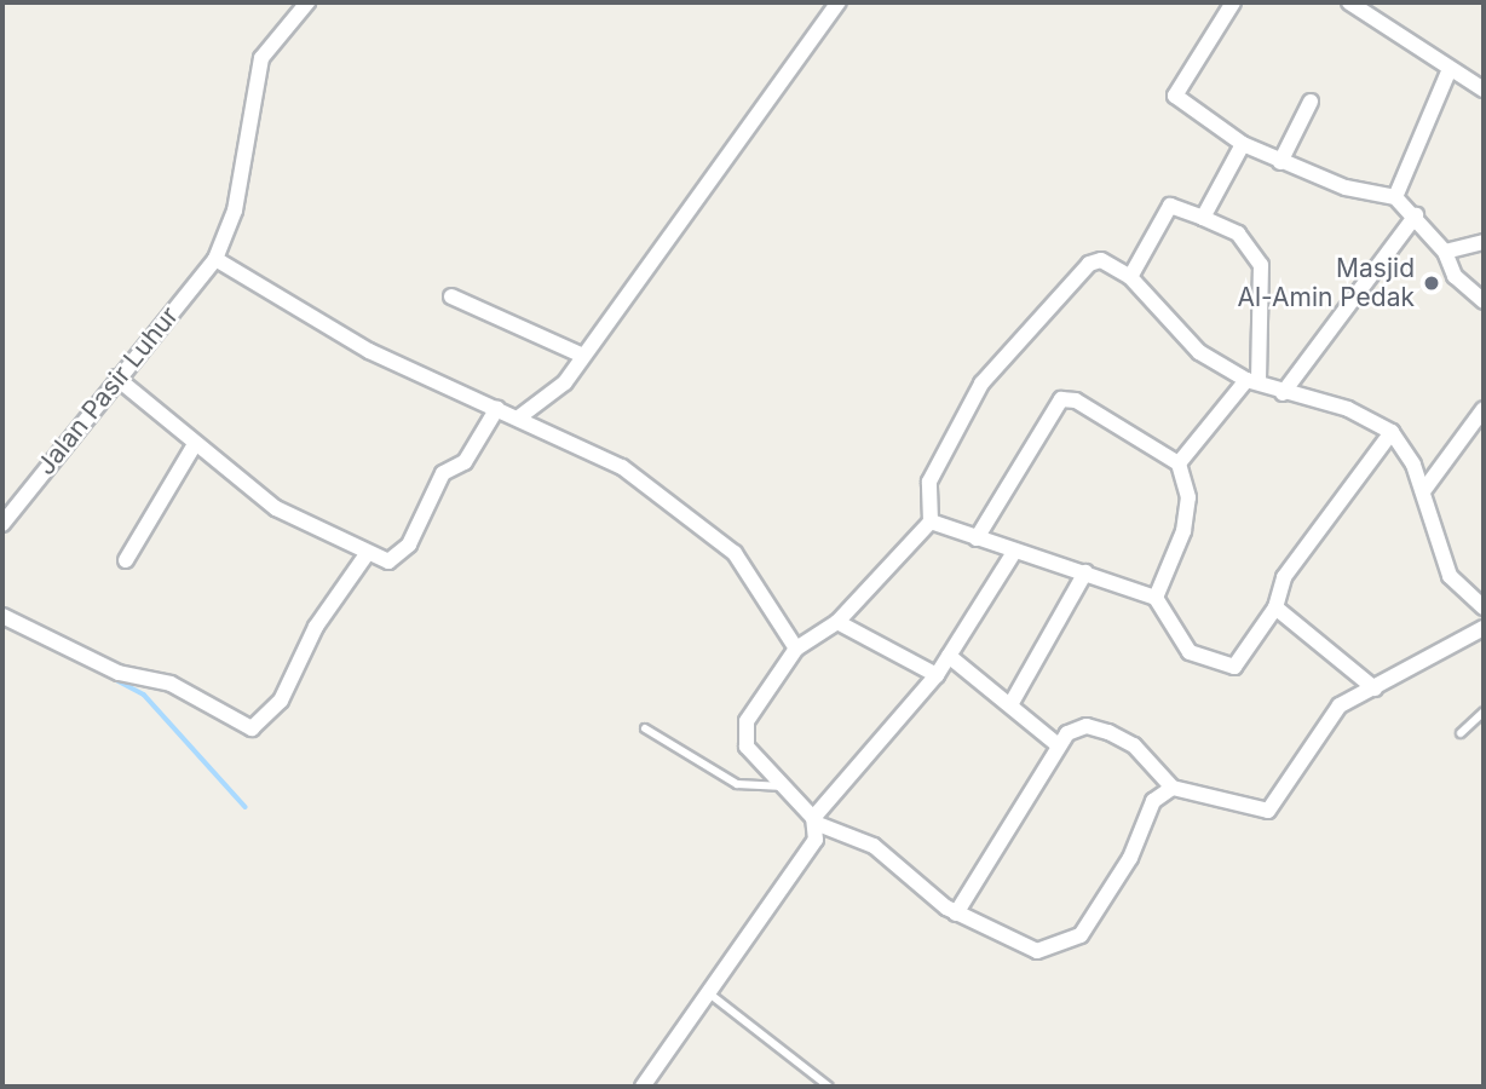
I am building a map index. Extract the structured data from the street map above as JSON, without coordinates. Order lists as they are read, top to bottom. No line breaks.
{"streets":{"street":["Jalan Pasir Luhur"]},"places":["Masjid Al-Amin Pedak"]}
